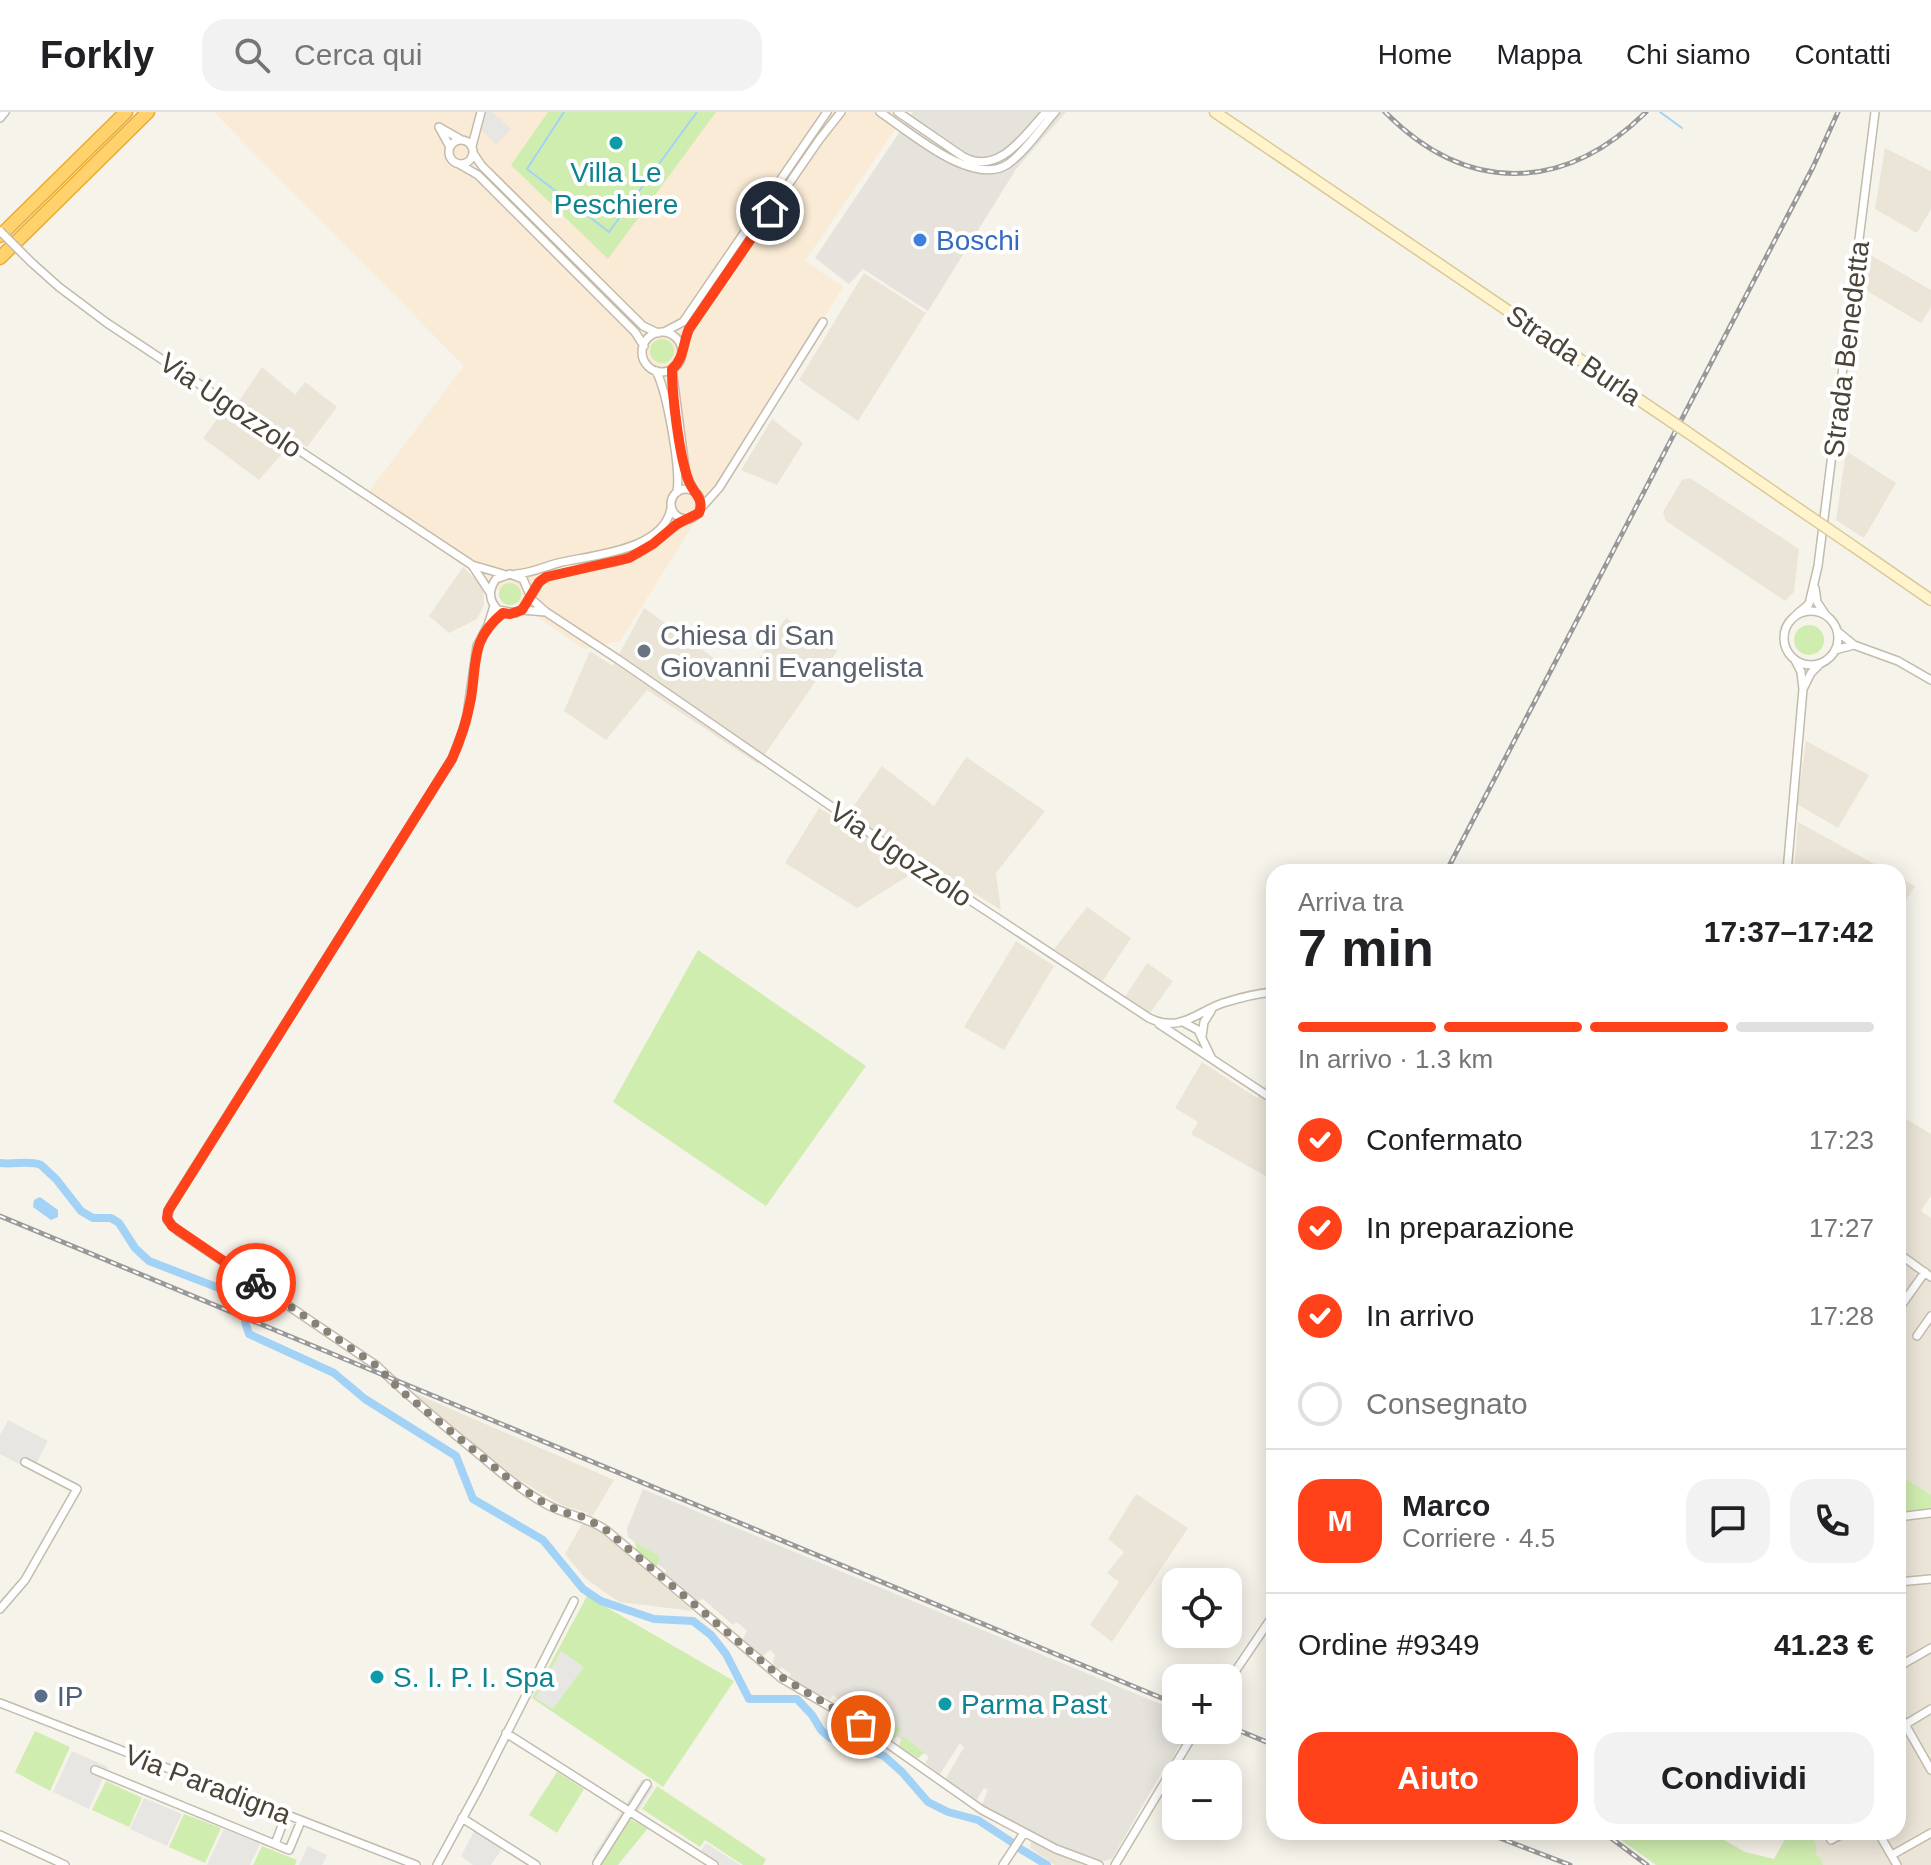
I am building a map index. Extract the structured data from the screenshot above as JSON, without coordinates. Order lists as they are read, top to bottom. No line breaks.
{"streets":{"main road":["Strada Burla"],"street":["Strada Benedetta","Via Ugozzolo","Via Paradigna"]},"places":["Villa Le Peschiere","Boschi","Chiesa di San Giovanni Evangelista","S. I. P. I. Spa","IP","Parma Past"],"page":{"header":"Forkly","search":"Cerca qui","nav":["Home","Mappa","Chi siamo","Contatti"],"heading":["7 min","Arriva tra","17:37–17:42"],"panel":["Marco","Corriere · 4.5","Ordine #9349","41.23 €"],"bar":"In arrivo · 1.3 km","list":[["Confermato","17:23"],["In preparazione","17:27"],["In arrivo","17:28"],"Consegnato"],"round":"M","map_buttons":["+","−"],"buttons":["Aiuto","Condividi"]}}
